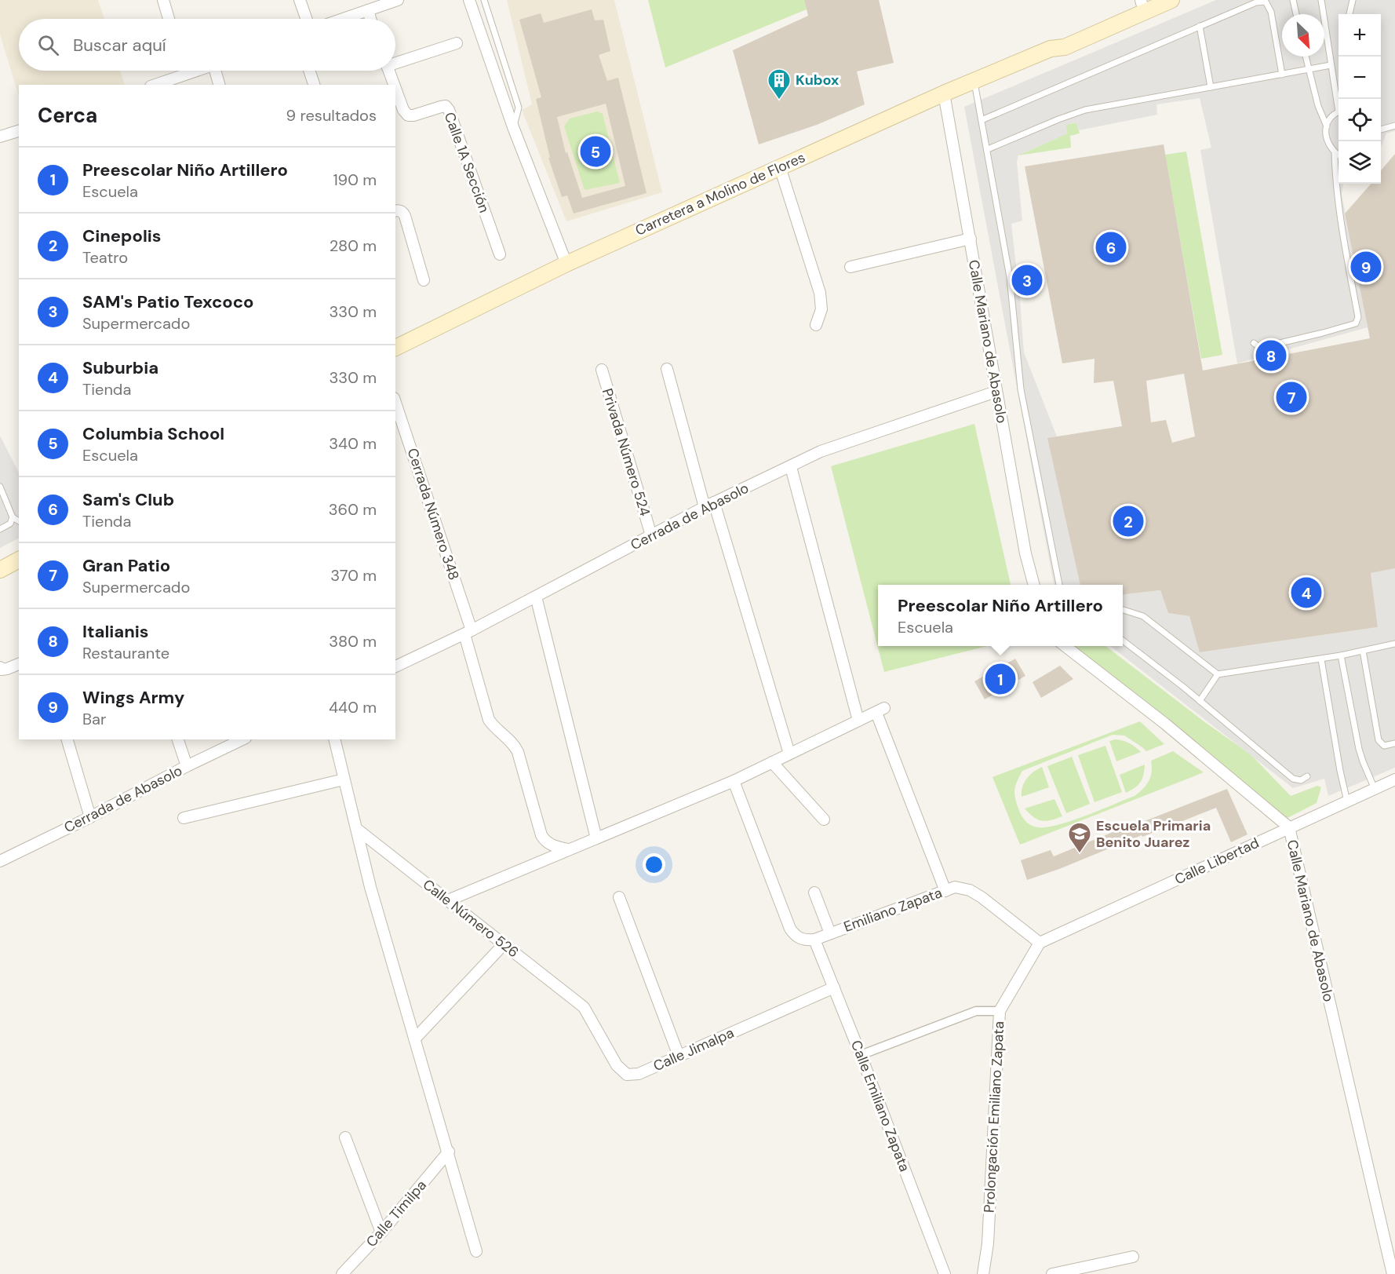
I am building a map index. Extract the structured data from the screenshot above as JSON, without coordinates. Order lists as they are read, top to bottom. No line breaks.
{"streets":{"main road":["Carretera a Molino de Flores"],"street":["Calle 1A Sección","Calle Mariano de Abasolo","Privada Número 524","Cerrada Número 348","Cerrada de Abasolo","Calle Libertad","Emiliano Zapata","Calle Número 526","Calle Jimalpa","Calle Emiliano Zapata","Prolongación Emiliano Zapata","Calle Timilpa"]},"crossings":[["Carretera a Molino de Flores","Calle Mariano de Abasolo"],["Calle Mariano de Abasolo","Cerrada de Abasolo"],["Calle Mariano de Abasolo","Calle Libertad"],["Privada Número 524","Cerrada de Abasolo"],["Cerrada Número 348","Cerrada de Abasolo"],["Calle Libertad","Emiliano Zapata"],["Calle Libertad","Prolongación Emiliano Zapata"],["Emiliano Zapata","Calle Emiliano Zapata"],["Emiliano Zapata","Prolongación Emiliano Zapata"],["Calle Número 526","Calle Jimalpa"],["Calle Jimalpa","Calle Emiliano Zapata"]],"places":{"building":["Kubox"],"school or university":["Escuela Primaria Benito Juarez"]},"north":"bottom right","page":{"map_buttons":["+","−"],"search":"Buscar aquí","heading":["Cerca","9 resultados"],"pins":["5","6","9","3","8","7","2","4","1"],"list":[{"mark":"1","name":"Preescolar Niño Artillero","note":"Escuela","value":"190 m"},{"mark":"2","name":"Cinepolis","note":"Teatro","value":"280 m"},{"mark":"3","name":"SAM's Patio Texcoco","note":"Supermercado","value":"330 m"},{"mark":"4","name":"Suburbia","note":"Tienda","value":"330 m"},{"mark":"5","name":"Columbia School","note":"Escuela","value":"340 m"},{"mark":"6","name":"Sam's Club","note":"Tienda","value":"360 m"},{"mark":"7","name":"Gran Patio","note":"Supermercado","value":"370 m"},{"mark":"8","name":"Italianis","note":"Restaurante","value":"380 m"},{"mark":"9","name":"Wings Army","note":"Bar","value":"440 m"}],"popup":["Preescolar Niño Artillero","Escuela"]}}
